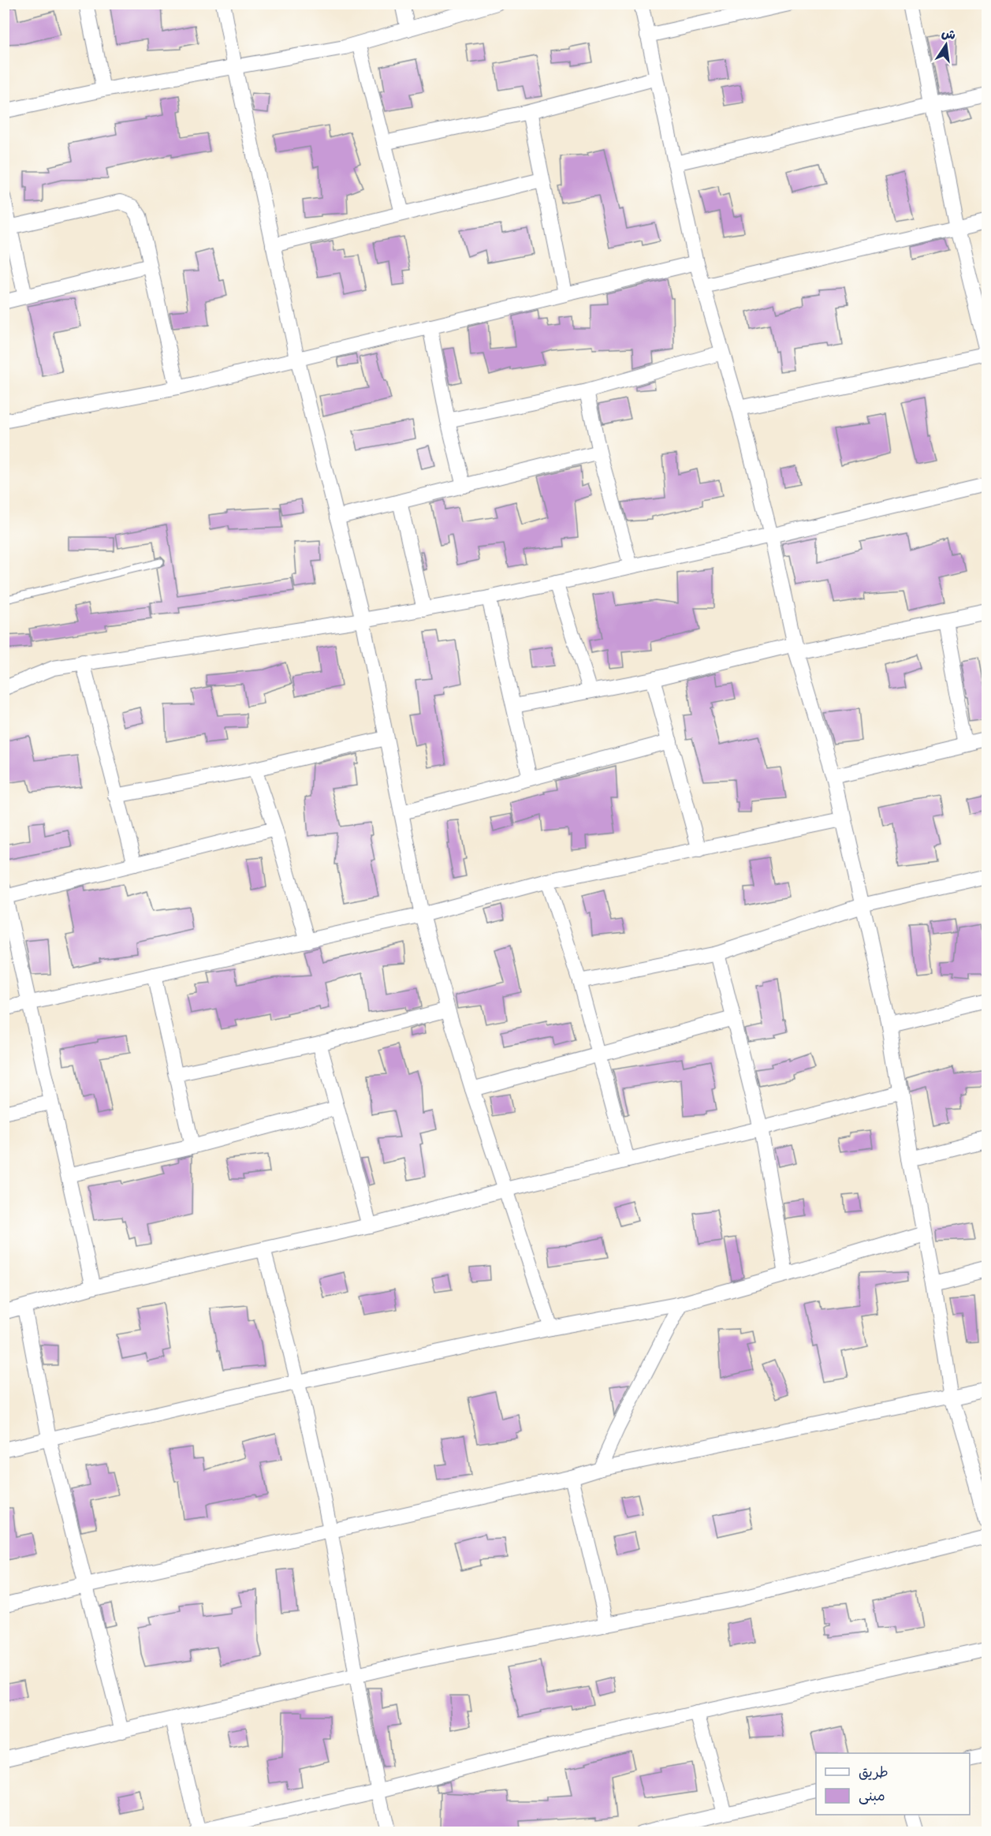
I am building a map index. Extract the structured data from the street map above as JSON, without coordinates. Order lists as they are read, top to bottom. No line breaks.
{"legend":["طريق","مبنى"],"north":"top"}
